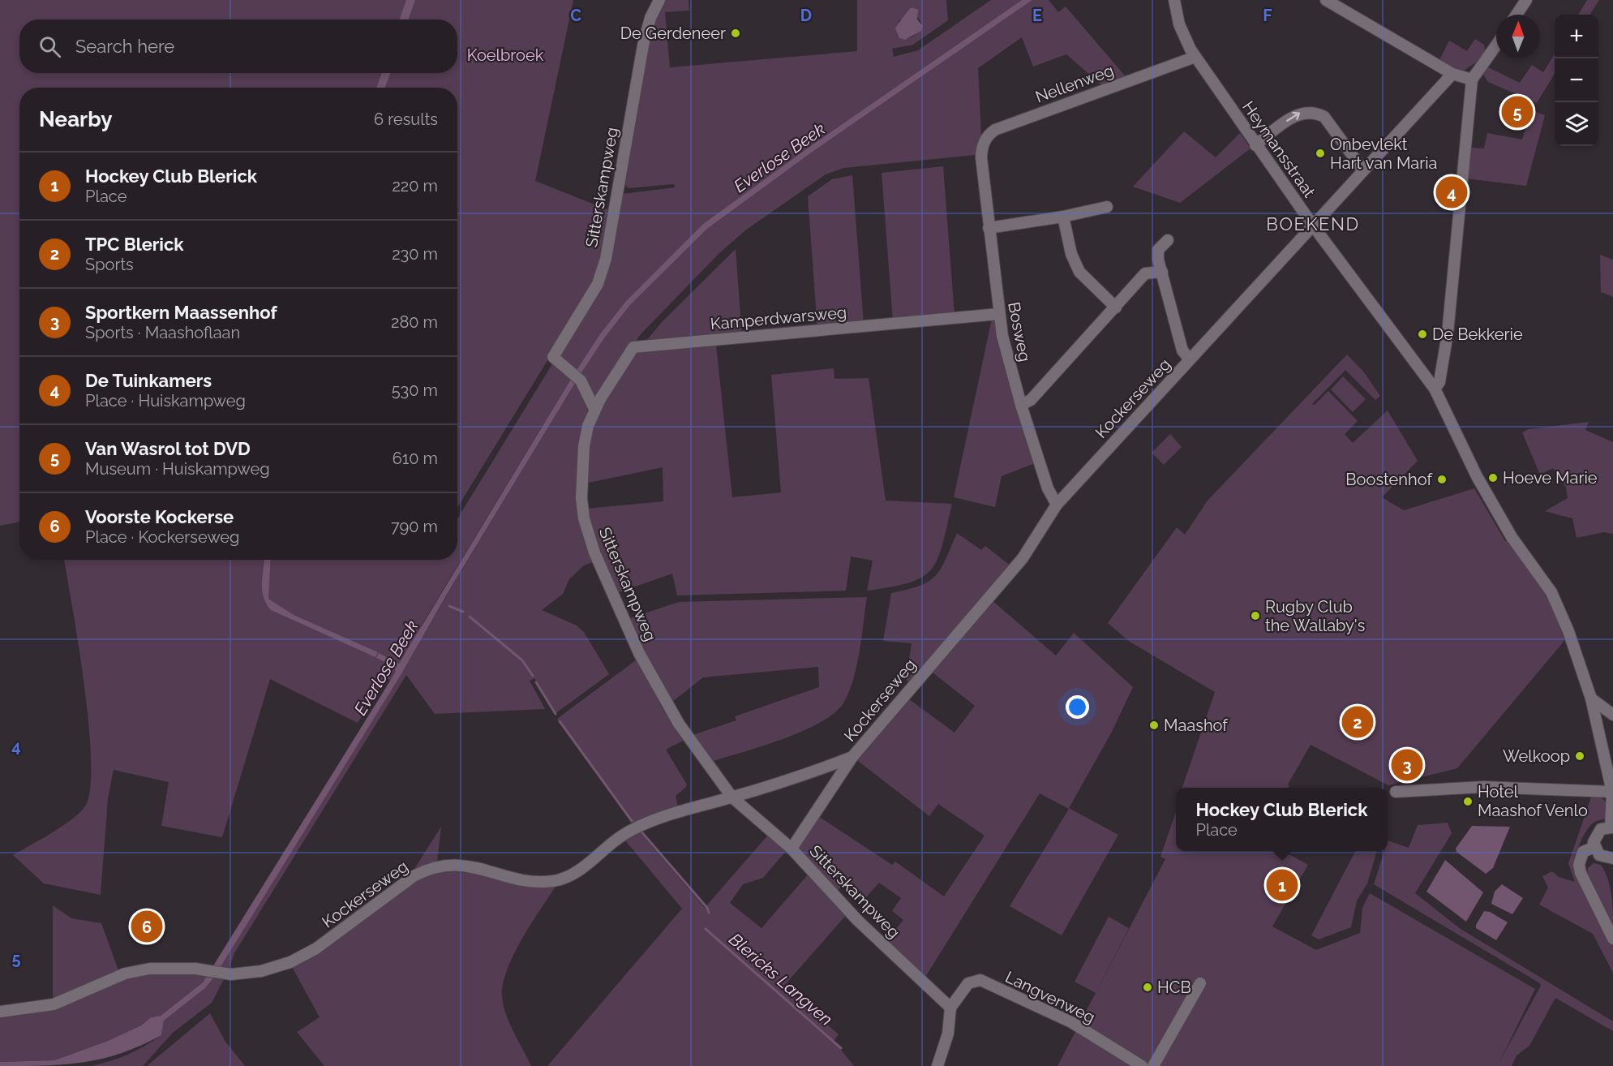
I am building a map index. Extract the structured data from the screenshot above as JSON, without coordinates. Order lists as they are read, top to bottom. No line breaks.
{"streets":{"street":["Nellenweg","Heymansstraat","Sitterskampweg","Kamperdwarsweg","Bosweg","Kockerseweg","Langvenweg"]},"crossings":[["Nellenweg","Heymansstraat"],["Nellenweg","Bosweg"],["Heymansstraat","Kockerseweg"],["Sitterskampweg","Kamperdwarsweg"],["Sitterskampweg","Kockerseweg"],["Sitterskampweg","Langvenweg"],["Kamperdwarsweg","Bosweg"],["Bosweg","Kockerseweg"]],"districts":["BOEKEND"],"water":["Everlose Beek","Blericks Langven"],"parks":["Koelbroek"],"places":["De Gerdeneer","Onbevlekt Hart van Maria","De Bekkerie","Hoeve Marie","Boostenhof","Rugby Club the Wallaby's","Maashof","Welkoop","Hotel Maashof Venlo","HCB"],"north":"top","page":{"map_buttons":["+","−"],"search":"Search here","heading":["Nearby","6 results"],"pins":["5","4","2","3","1","6"],"list":[{"mark":"1","name":"Hockey Club Blerick","note":"Place","value":"220 m"},{"mark":"2","name":"TPC Blerick","note":"Sports","value":"230 m"},{"mark":"3","name":"Sportkern Maassenhof","note":"Sports · Maashoflaan","value":"280 m"},{"mark":"4","name":"De Tuinkamers","note":"Place · Huiskampweg","value":"530 m"},{"mark":"5","name":"Van Wasrol tot DVD","note":"Museum · Huiskampweg","value":"610 m"},{"mark":"6","name":"Voorste Kockerse","note":"Place · Kockerseweg","value":"790 m"}],"popup":["Hockey Club Blerick","Place"]},"grid":{"columns":["C","D","E","F"],"rows":["4","5"]}}
